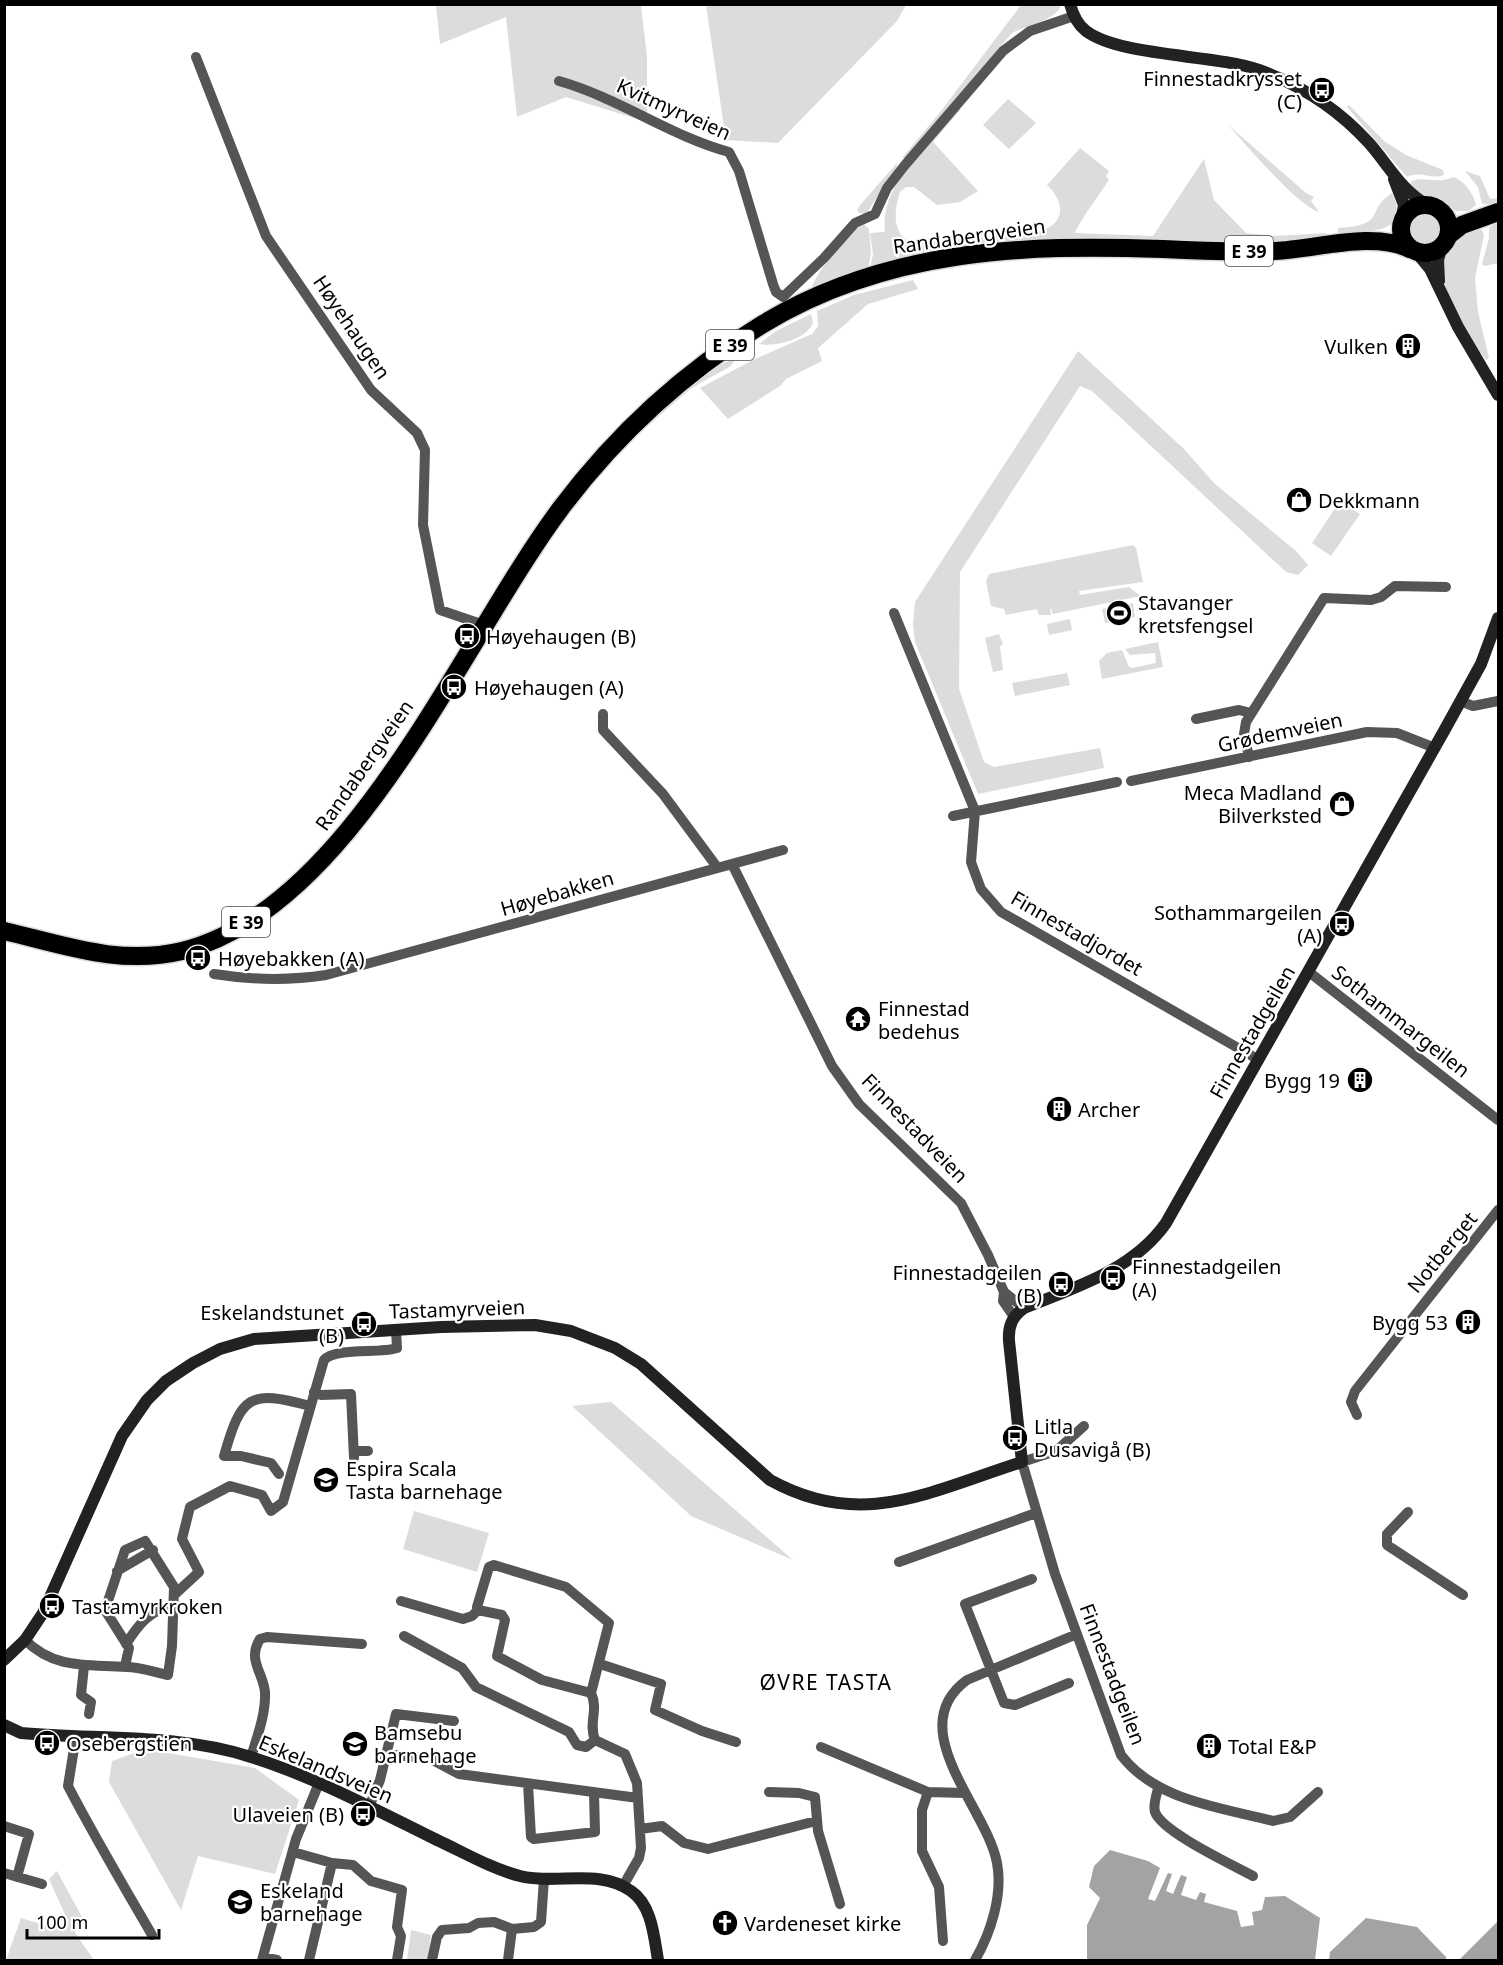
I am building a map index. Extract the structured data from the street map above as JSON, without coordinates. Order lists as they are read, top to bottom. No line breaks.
{"streets":{"highway":["Randabergveien","E 39"],"main road":["Finnestadgeilen","Tastamyrveien","Eskelandsveien"],"street":["Kvitmyrveien","Høyehaugen","Grødemveien","Høyebakken","Finnestadjordet","Sothammargeilen","Finnestadveien","Notberget"]},"crossings":[["Kvitmyrveien","Randabergveien"],["Randabergveien","E 39"],["Randabergveien","Høyehaugen"],["Grødemveien","Finnestadgeilen"],["Finnestadjordet","Finnestadgeilen"],["Sothammargeilen","Finnestadgeilen"],["Finnestadgeilen","Finnestadveien"],["Finnestadgeilen","Tastamyrveien"]],"districts":["ØVRE TASTA"],"places":{"bus stop":["Finnestadkrysset (C)","Høyehaugen (B)","Høyehaugen (A)","Sothammargeilen (A)","Høyebakken (A)","Finnestadgeilen (A)","Finnestadgeilen (B)","Eskelandstunet (B)","Litla Dusavigå (B)","Tastamyrkroken","Osebergstien","Ulaveien (B)"],"building":["Vulken","Bygg 19","Archer","Bygg 53","Total E&P"],"shop":["Dekkmann","Meca Madland Bilverksted"],"sports":["Stavanger kretsfengsel"],"temple":["Finnestad bedehus"],"school or university":["Espira Scala Tasta barnehage","Bamsebu barnehage","Eskeland barnehage"],"church":["Vardeneset kirke"]},"scale_bar":"100 m"}
